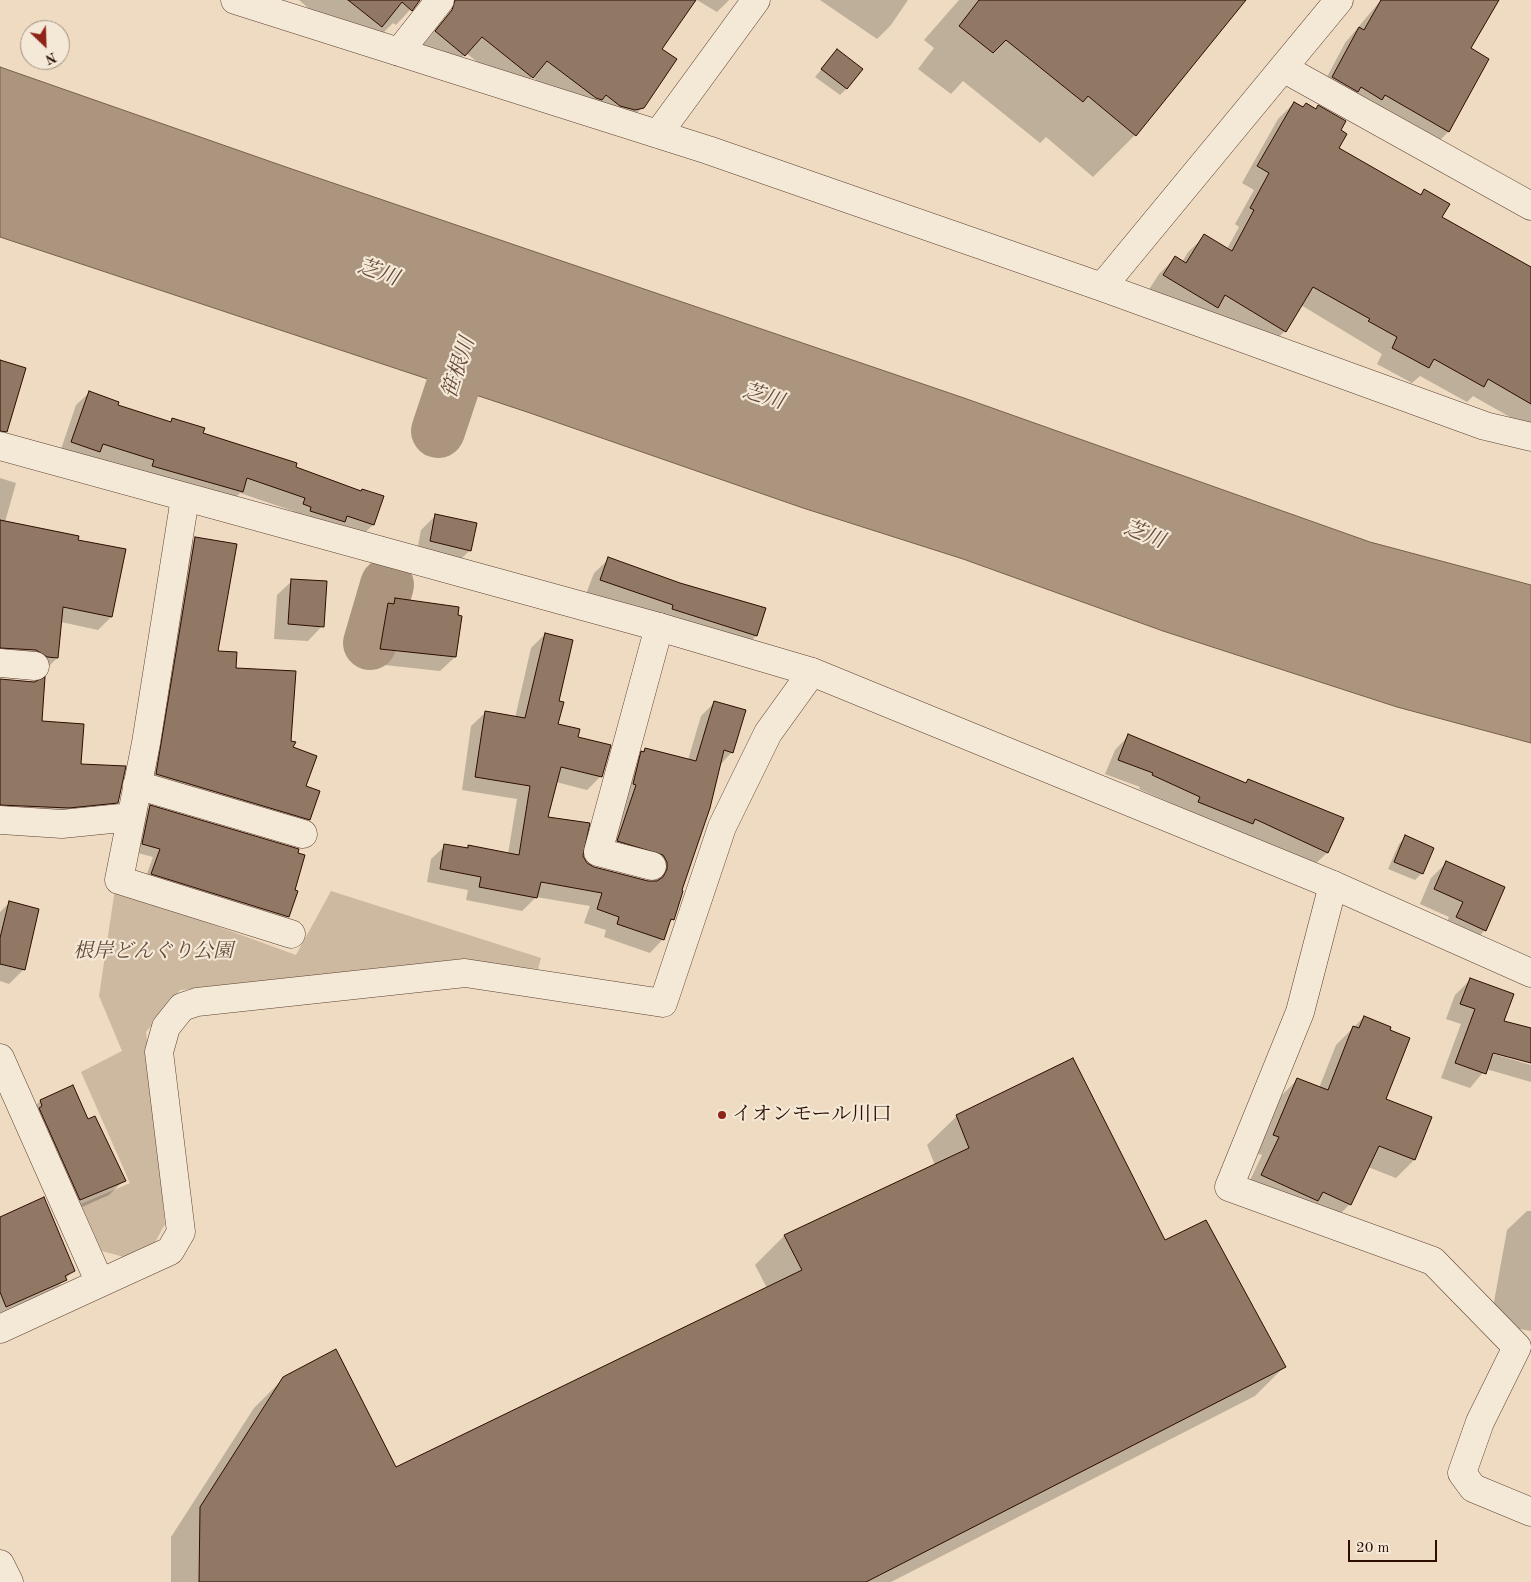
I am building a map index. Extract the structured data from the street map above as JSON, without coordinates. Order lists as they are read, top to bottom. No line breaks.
{"water":["芝川","笹根川"],"parks":["根岸どんぐり公園"],"places":["イオンモール川口"],"scale_bar":"20 m","north":"bottom right"}
